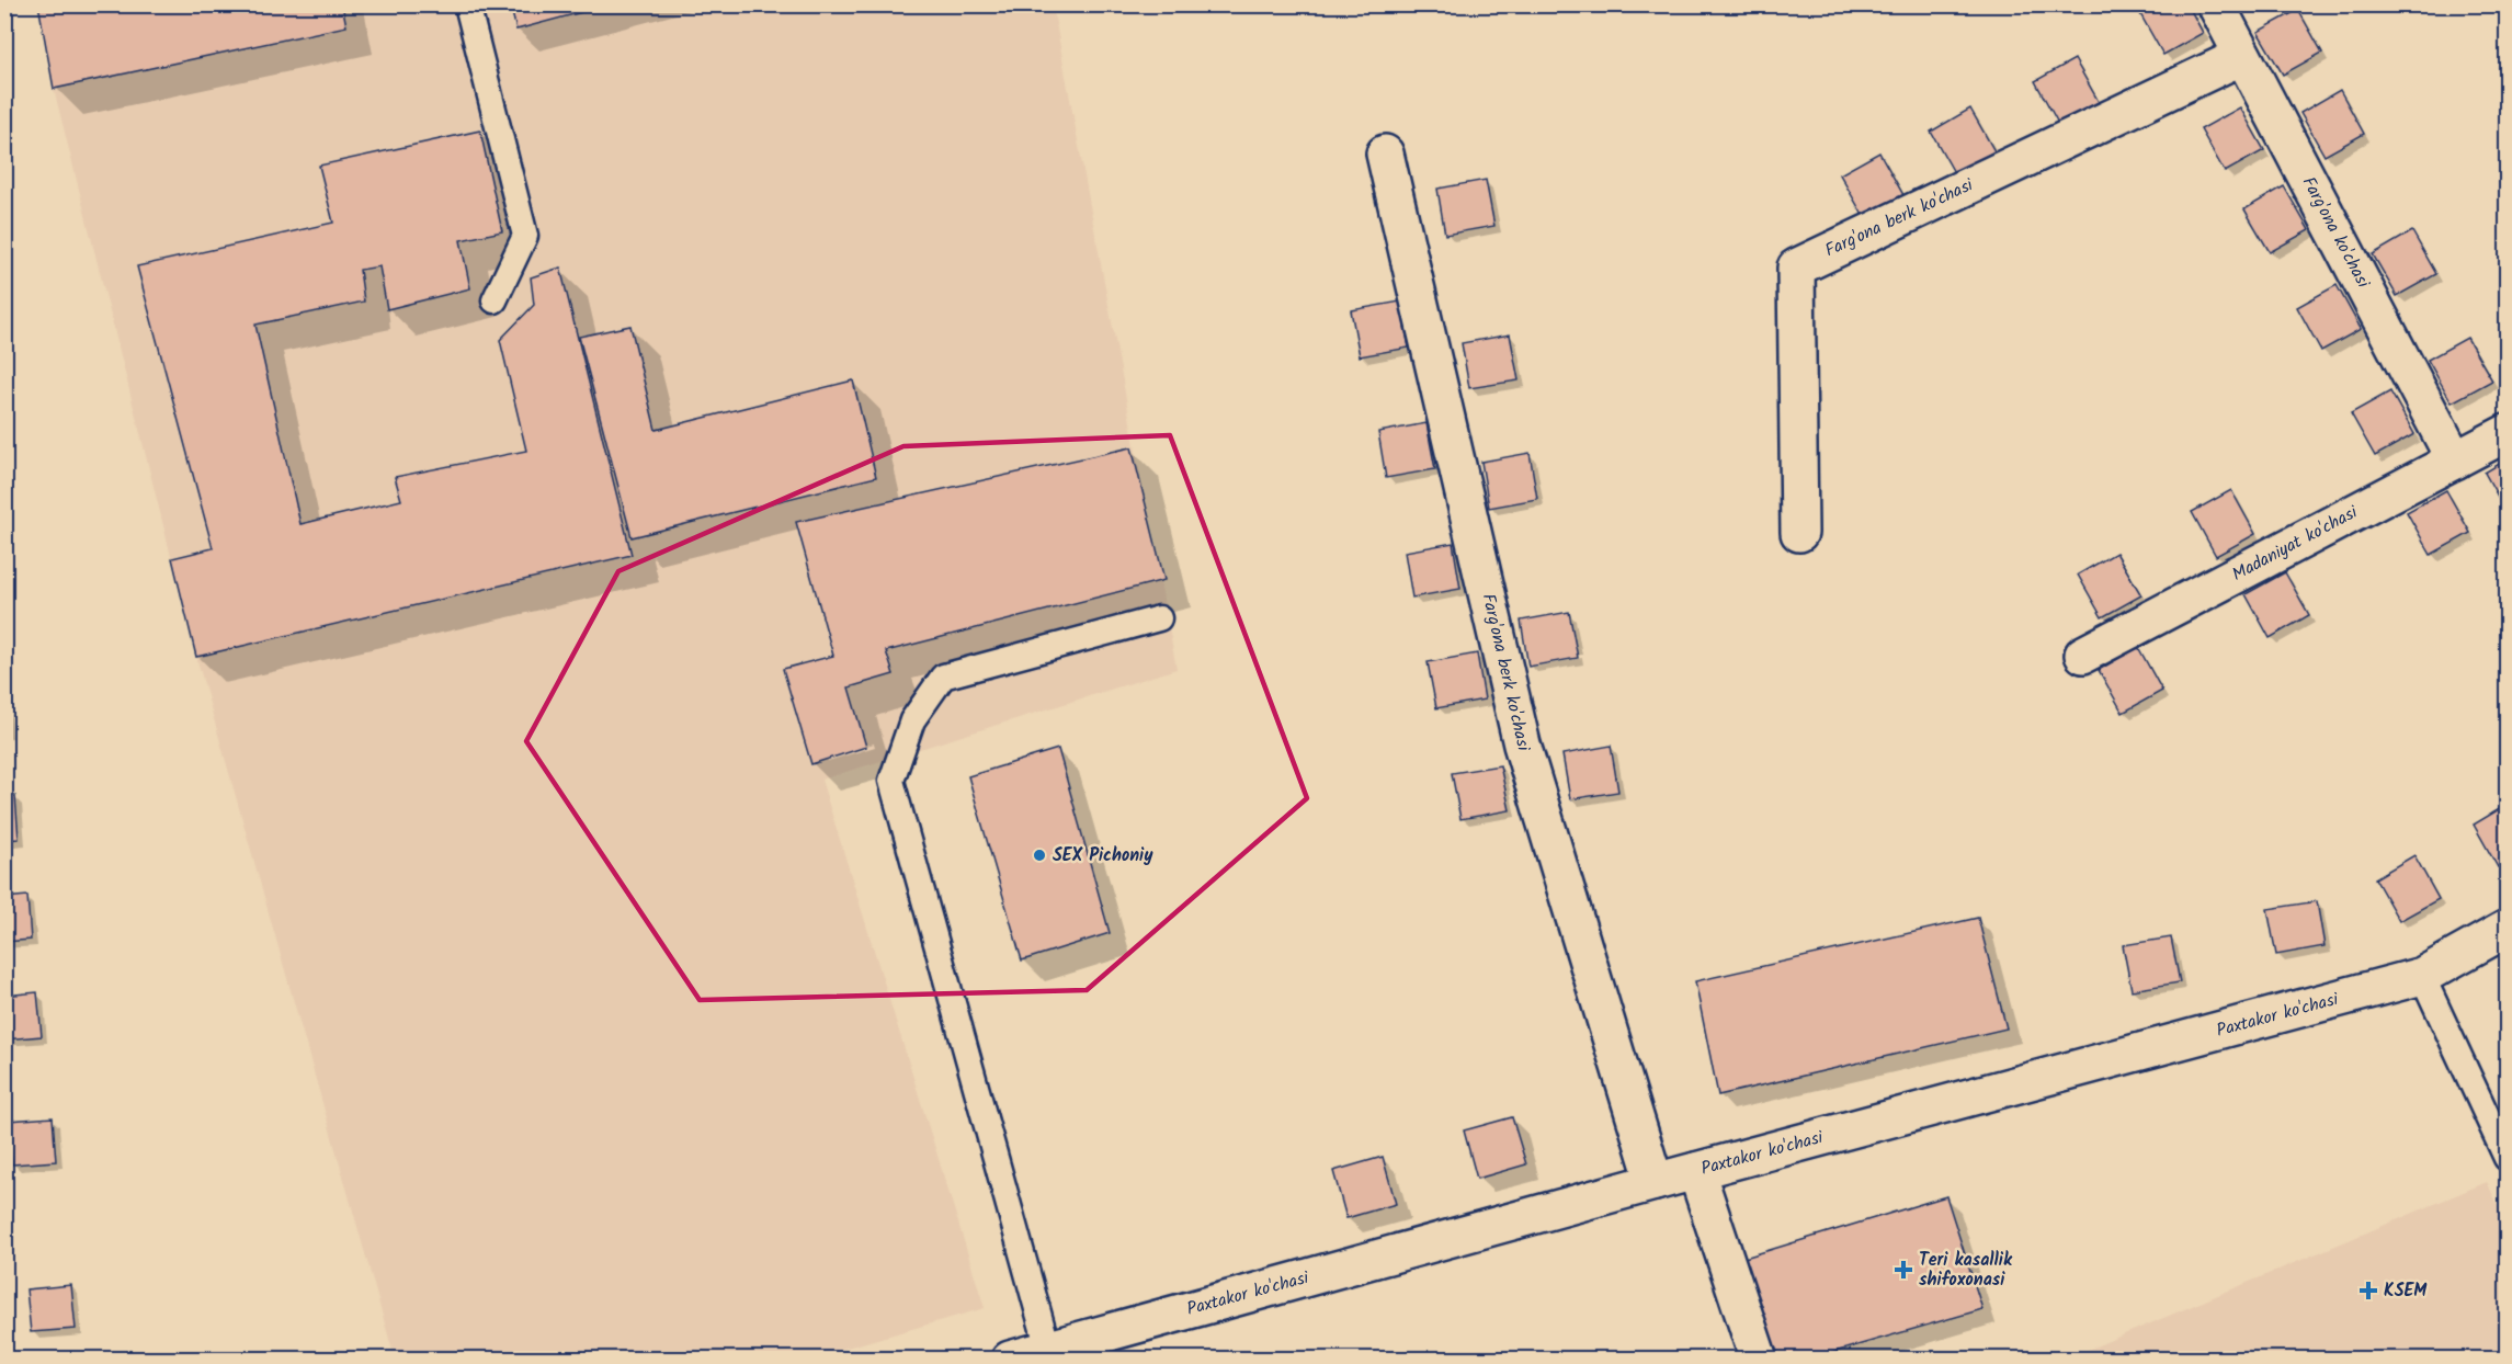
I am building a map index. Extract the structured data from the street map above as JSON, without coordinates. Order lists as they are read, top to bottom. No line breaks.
{"streets":{"street":["Farg'ona berk ko'chasi","Farg'ona ko'chasi","Madaniyat ko'chasi","Paxtakor ko'chasi"]},"crossings":[["Farg'ona berk ko'chasi","Farg'ona ko'chasi"],["Farg'ona berk ko'chasi","Paxtakor ko'chasi"],["Farg'ona ko'chasi","Madaniyat ko'chasi"]],"places":{"other":["SEX Pichoniy"],"health":["Teri kasallik shifoxonasi","KSEM"]}}
